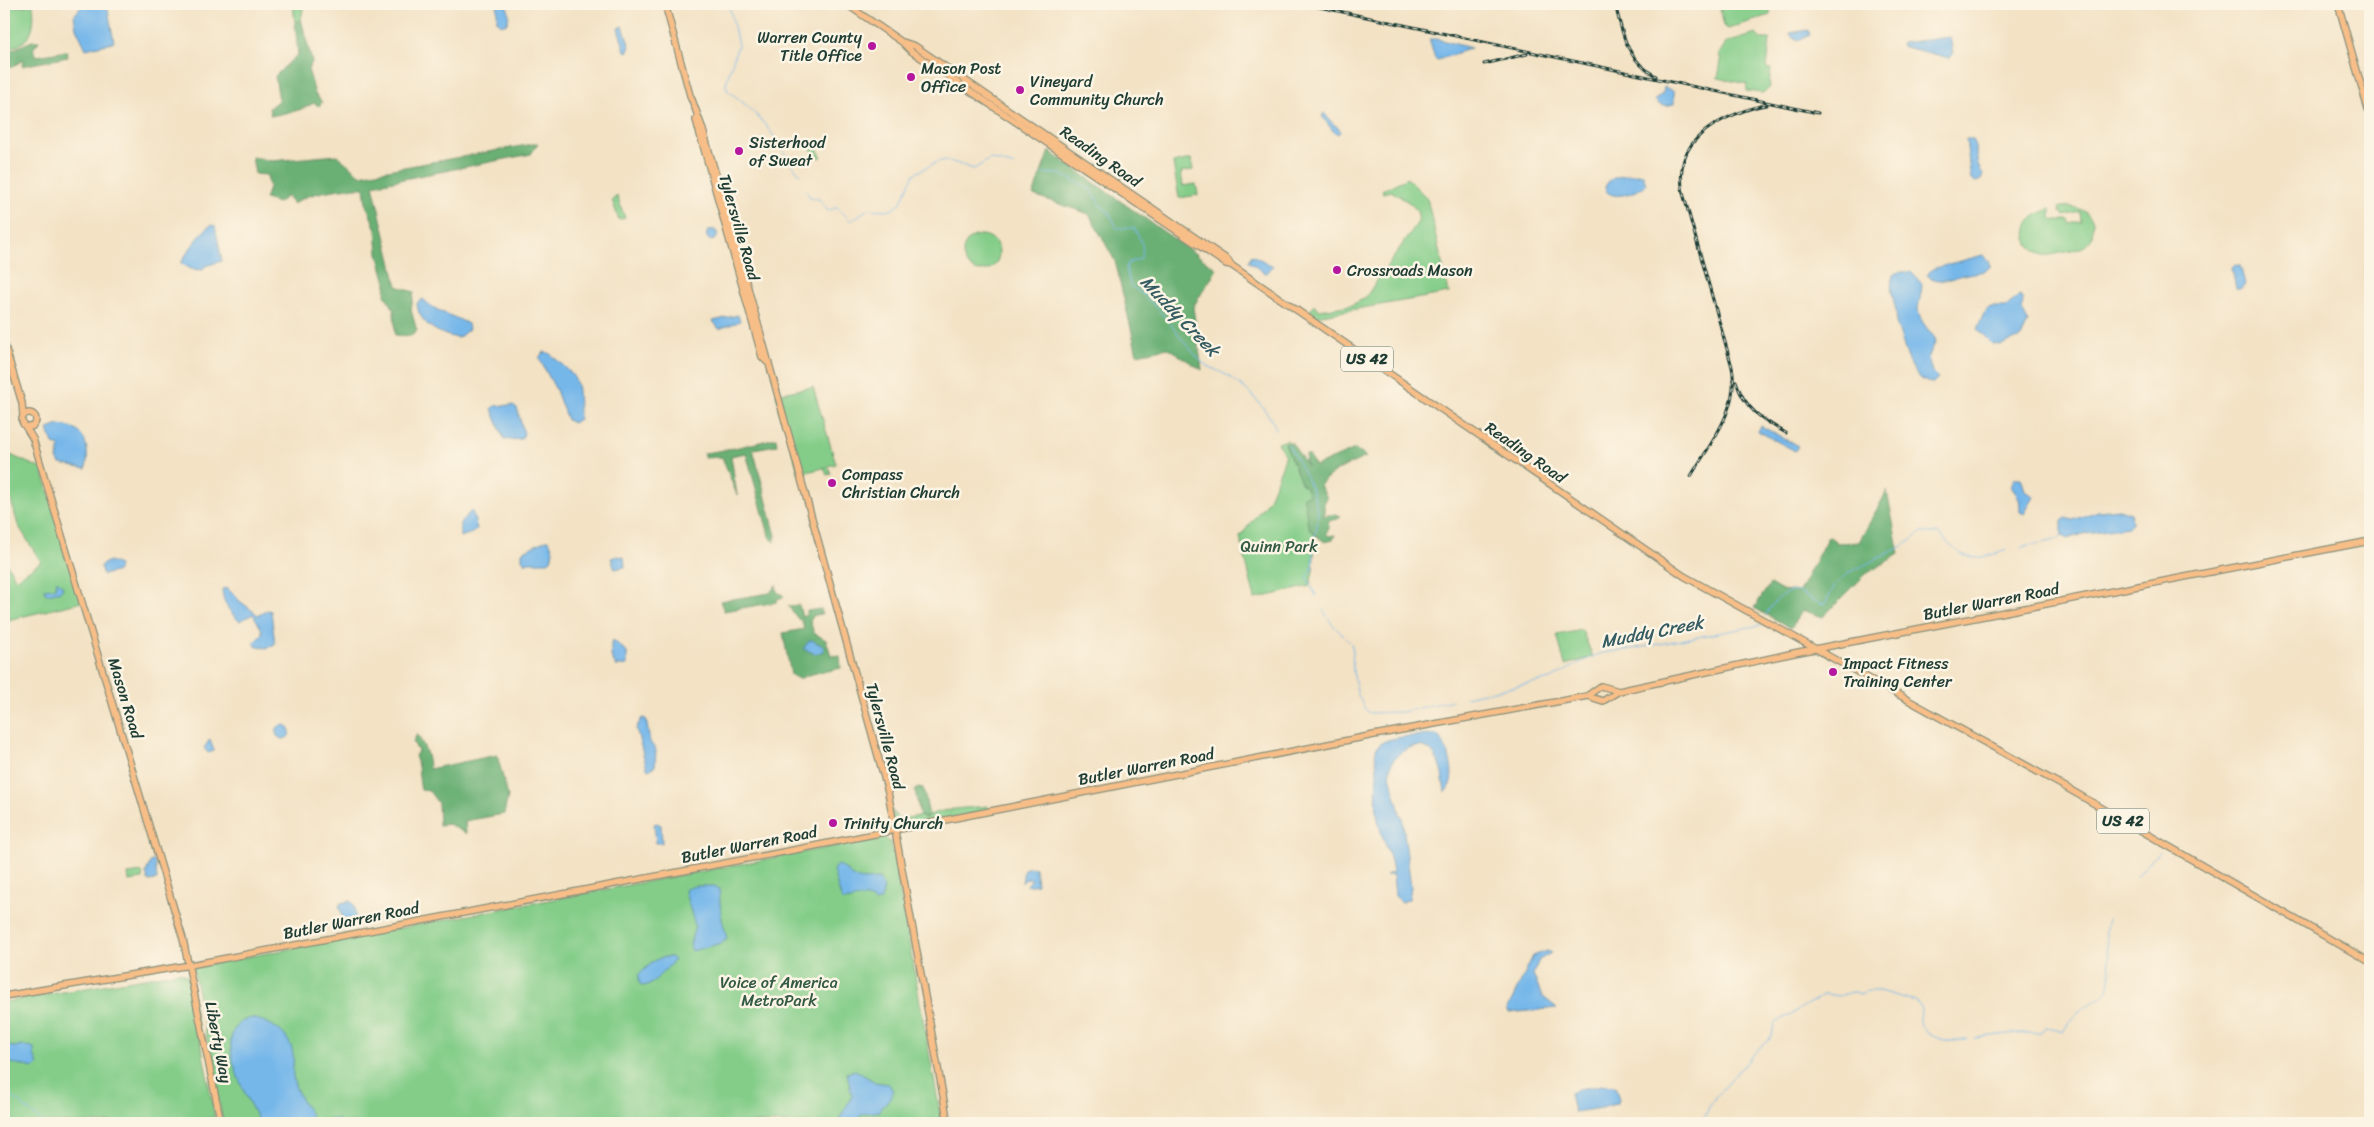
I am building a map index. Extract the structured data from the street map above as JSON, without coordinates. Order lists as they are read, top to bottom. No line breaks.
{"streets":{"main road":["Reading Road","Tylersville Road","US 42","Butler Warren Road","Mason Road","Liberty Way"]},"crossings":[["Reading Road","US 42"],["Reading Road","Butler Warren Road"],["Tylersville Road","Butler Warren Road"],["US 42","Butler Warren Road"],["Butler Warren Road","Mason Road"],["Butler Warren Road","Liberty Way"],["Mason Road","Liberty Way"]],"water":["Muddy Creek"],"parks":["Quinn Park","Voice of America MetroPark"],"places":["Warren County Title Office","Mason Post Office","Vineyard Community Church","Sisterhood of Sweat","Crossroads Mason","Compass Christian Church","Impact Fitness Training Center","Trinity Church"]}
